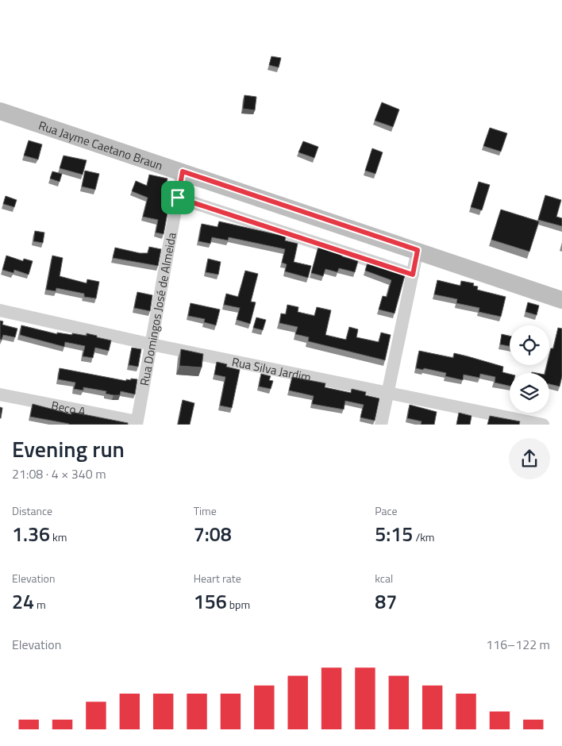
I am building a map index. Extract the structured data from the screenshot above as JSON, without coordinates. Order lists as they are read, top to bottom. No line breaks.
{"streets":{"street":["Rua Jayme Caetano Braun","Rua Domingos José de Almeida","Rua Silva Jardim","Beco A"]},"crossings":[["Rua Jayme Caetano Braun","Rua Domingos José de Almeida"],["Rua Domingos José de Almeida","Rua Silva Jardim"],["Rua Domingos José de Almeida","Beco A"]],"page":{"heading":["Evening run","21:08 · 4 × 340 m"],"stats":[["Distance","1.36 km"],["Time","7:08"],["Pace","5:15 /km"],["Elevation","24 m"],["Heart rate","156 bpm"],["kcal","87"]],"chart":["Elevation","116–122 m"]}}
